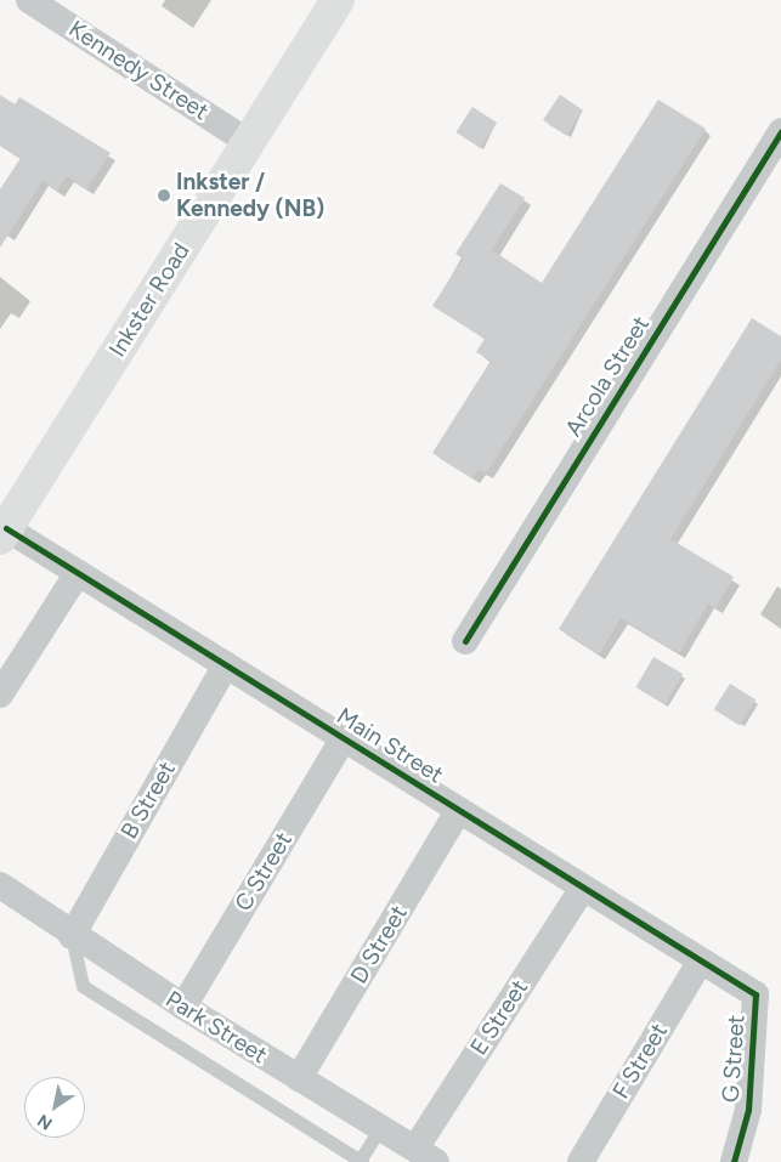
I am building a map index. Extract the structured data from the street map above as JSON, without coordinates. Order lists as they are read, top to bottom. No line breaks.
{"streets":{"main road":["Inkster Road"],"street":["Kennedy Street","Arcola Street","Main Street","B Street","C Street","D Street","E Street","Park Street","G Street","F Street"]},"crossings":[["Kennedy Street","Inkster Road"],["Inkster Road","Main Street"],["Main Street","B Street"],["Main Street","C Street"],["Main Street","D Street"],["Main Street","E Street"],["Main Street","G Street"],["Main Street","F Street"],["B Street","Park Street"],["C Street","Park Street"],["D Street","Park Street"],["E Street","Park Street"]],"places":["Inkster / Kennedy (NB)"],"north":"bottom left"}
